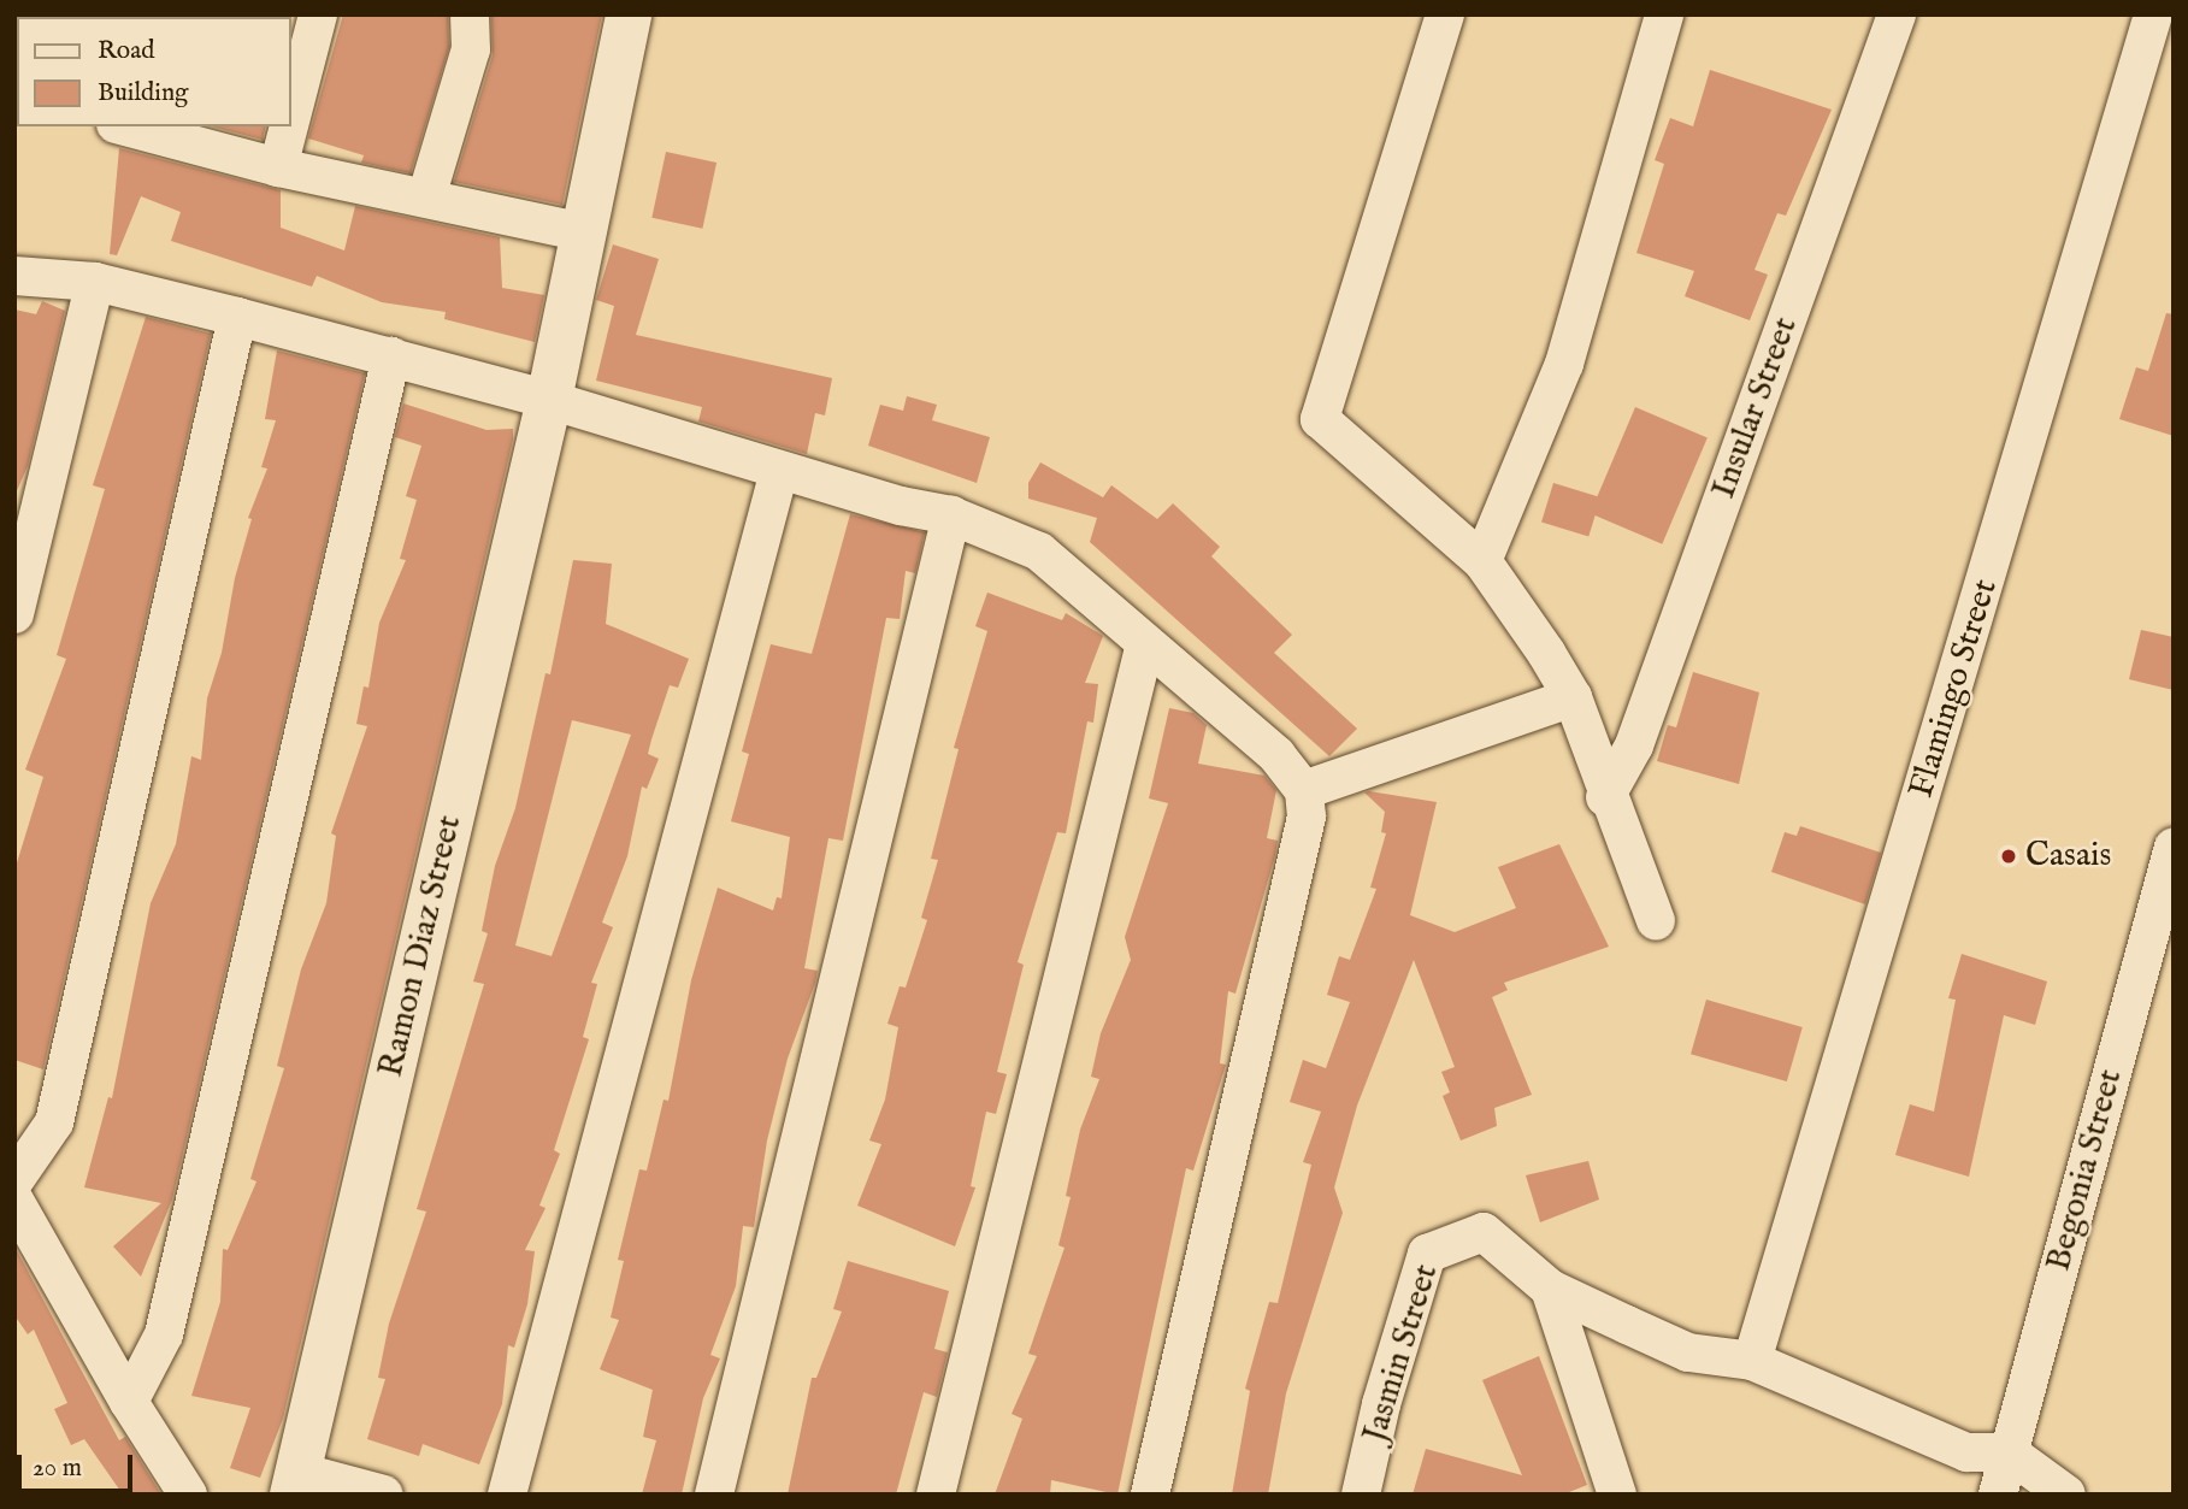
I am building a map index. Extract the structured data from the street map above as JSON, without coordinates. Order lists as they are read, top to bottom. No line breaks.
{"streets":{"street":["Insular Street","Flamingo Street","Ramon Diaz Street","Begonia Street","Jasmin Street"]},"places":["Casais"],"legend":["Road","Building"],"scale_bar":"20 m"}
